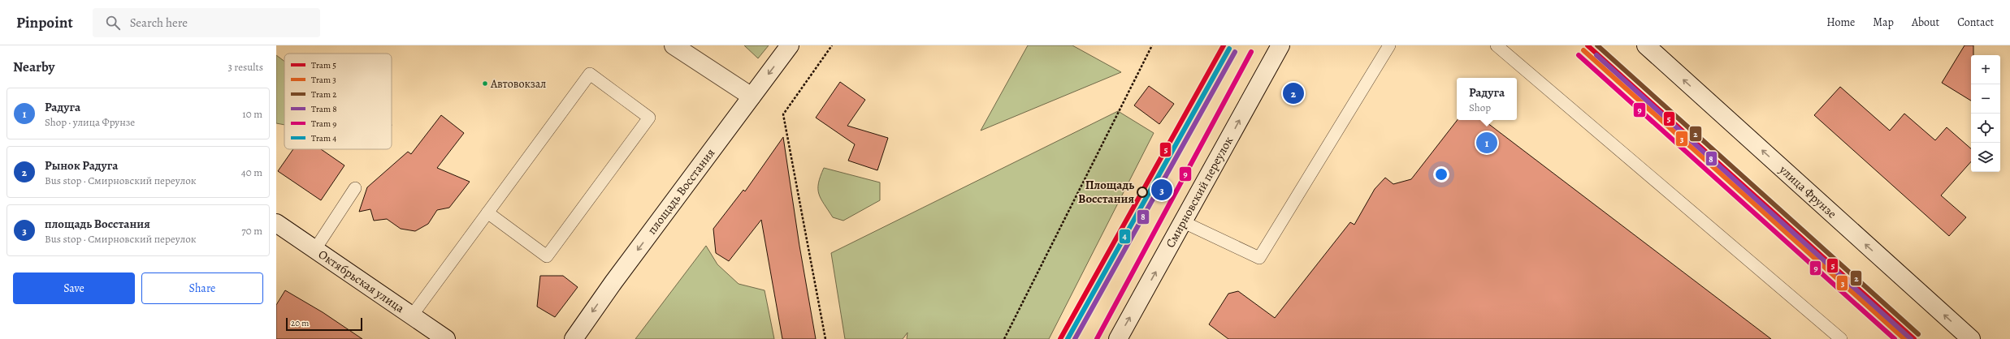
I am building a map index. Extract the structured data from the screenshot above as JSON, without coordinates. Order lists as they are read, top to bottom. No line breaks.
{"streets":{"street":["площадь Восстания","Смирновский переулок","улица Фрунзе","Октябрьская улица"]},"one_way":["площадь Восстания","Смирновский переулок","улица Фрунзе"],"places":["Автовокзал","Площадь Восстания"],"lines":["tram line 5","tram line 2","tram line 4","tram line 3","tram line 8","tram line 9"],"legend":["Tram 5","Tram 3","Tram 2","Tram 8","Tram 9","Tram 4"],"scale_bar":"20 m","page":{"header":"Pinpoint","search":"Search here","nav":["Home","Map","About","Contact"],"heading":["Nearby","3 results"],"map_buttons":["+","−"],"popup":["Радуга","Shop"],"pins":["2","1","3"],"list":[{"mark":"1","name":"Радуга","note":"Shop · улица Фрунзе","value":"10 m"},{"mark":"2","name":"Рынок Радуга","note":"Bus stop · Смирновский переулок","value":"40 m"},{"mark":"3","name":"площадь Восстания","note":"Bus stop · Смирновский переулок","value":"70 m"}],"buttons":["Save","Share"],"scale":"20 m"}}
